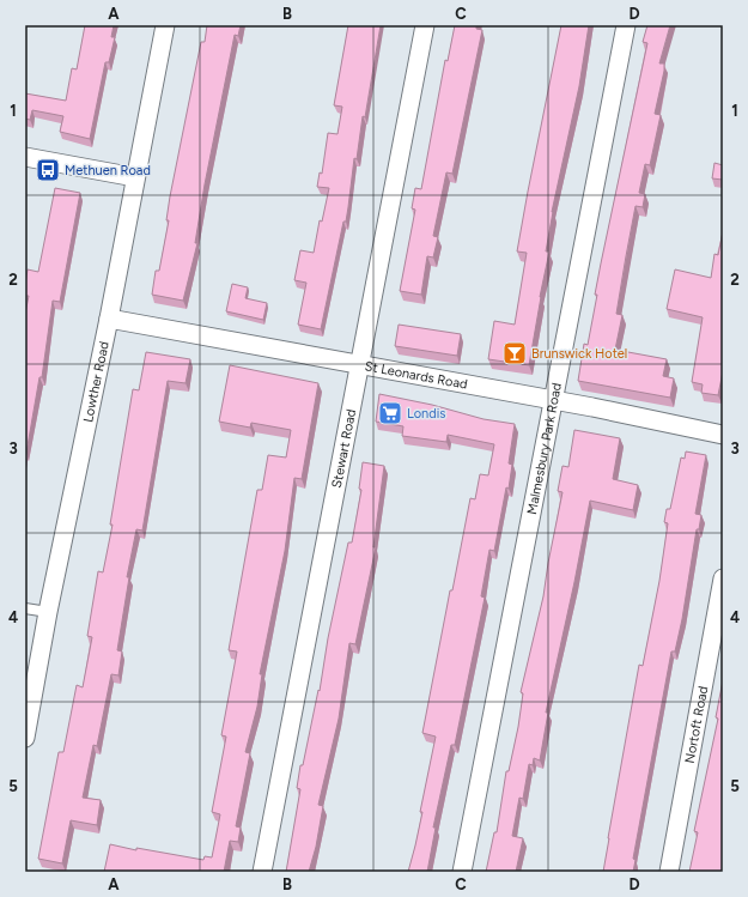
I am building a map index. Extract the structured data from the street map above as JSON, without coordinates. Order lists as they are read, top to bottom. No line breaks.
{"streets":{"street":["St Leonards Road","Lowther Road","Stewart Road","Malmesbury Park Road","Nortoft Road"]},"crossings":[["St Leonards Road","Lowther Road"],["St Leonards Road","Stewart Road"],["St Leonards Road","Malmesbury Park Road"]],"places":{"bus stop":["Methuen Road"],"bar":["Brunswick Hotel"],"supermarket":["Londis"]},"grid":{"columns":["A","B","C","D"],"rows":["1","2","3","4","5"]}}
